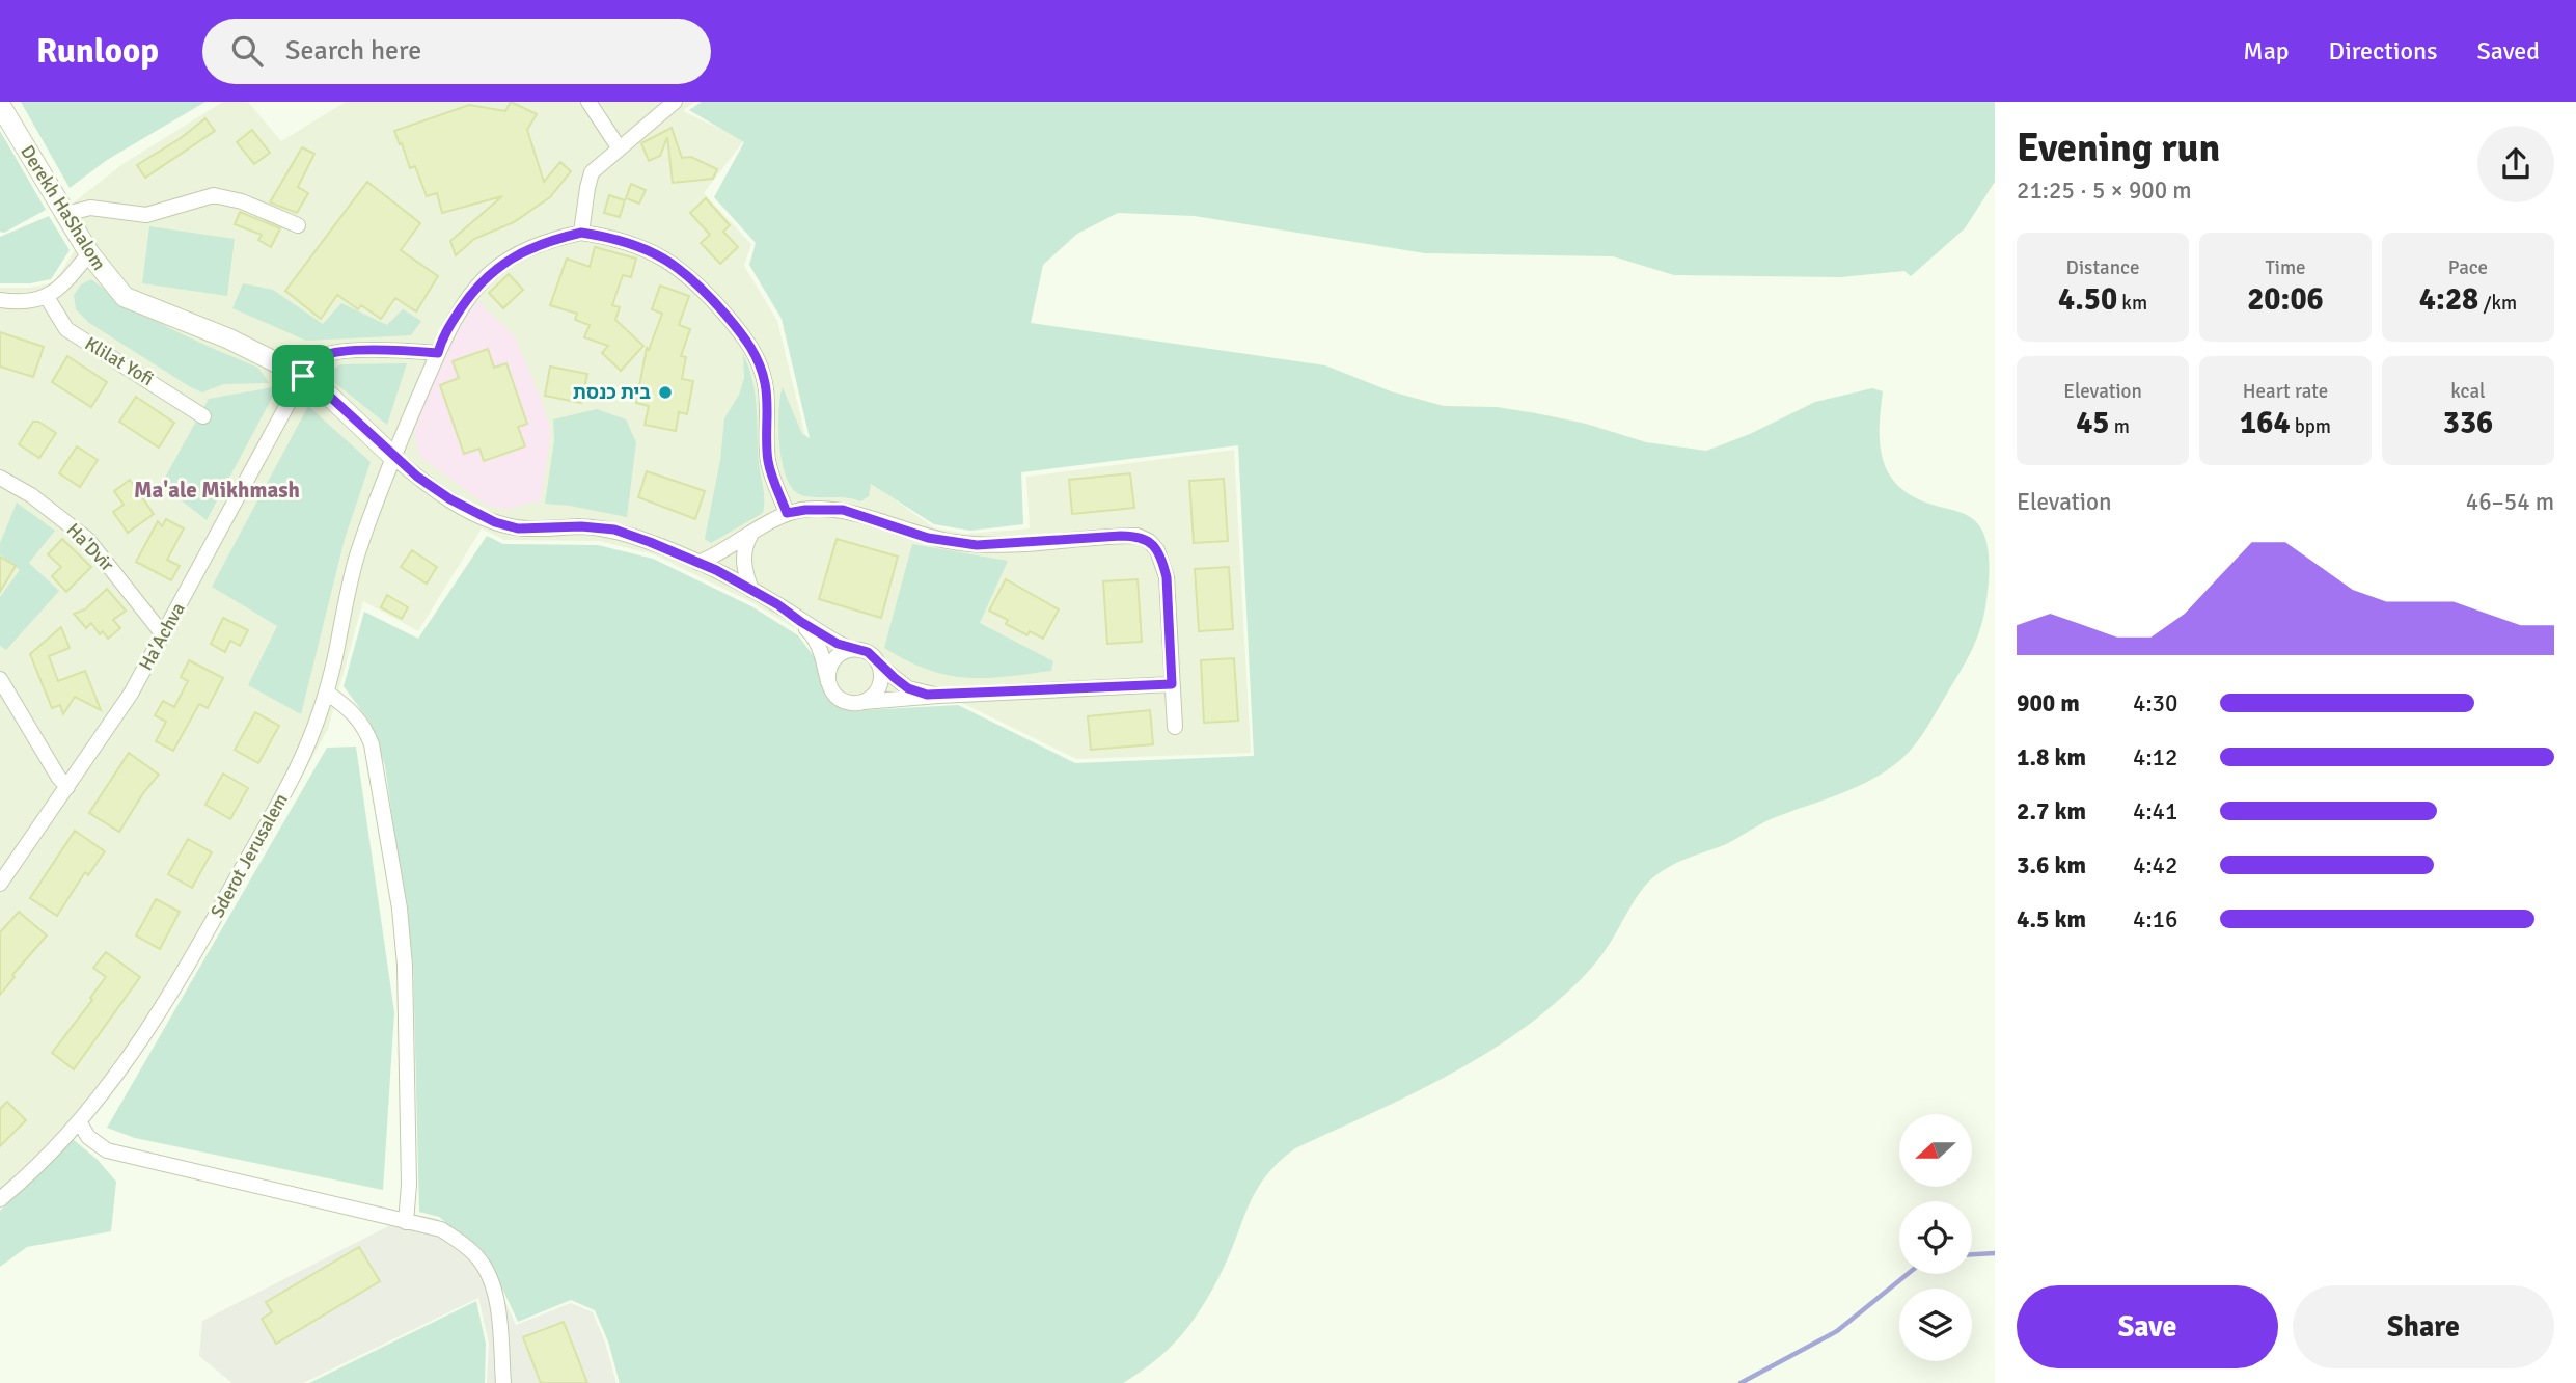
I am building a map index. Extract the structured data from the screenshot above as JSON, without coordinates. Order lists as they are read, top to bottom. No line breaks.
{"streets":{"street":["Derekh HaShalom","Klilat Yofi","Ha'Dvir","Ha'Achva","Sderot Jerusalem"]},"crossings":[["Derekh HaShalom","Ha'Achva"],["Derekh HaShalom","Sderot Jerusalem"],["Ha'Dvir","Ha'Achva"]],"districts":["Ma'ale Mikhmash"],"places":["בית כנסת"],"north":"left","page":{"header":"Runloop","search":"Search here","nav":["Map","Directions","Saved"],"heading":["Evening run","21:25 · 5 × 900 m"],"stats":[["Distance","4.50 km"],["Time","20:06"],["Pace","4:28 /km"],["Elevation","45 m"],["Heart rate","164 bpm"],["kcal","336"]],"chart":["Elevation","46–54 m"],"list":[{"name":"900 m","note":"4:30"},{"name":"1.8 km","note":"4:12"},{"name":"2.7 km","note":"4:41"},{"name":"3.6 km","note":"4:42"},{"name":"4.5 km","note":"4:16"}],"buttons":["Save","Share"]}}
